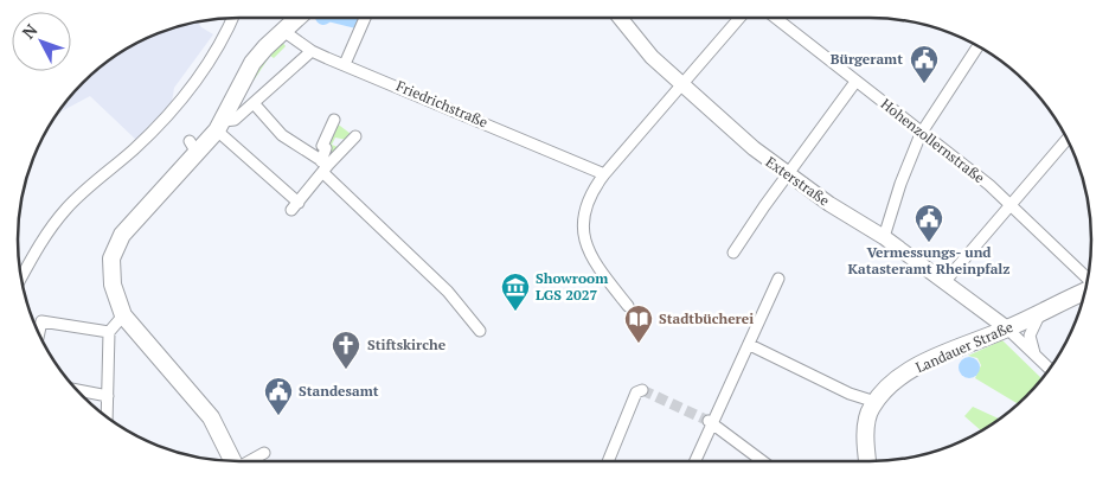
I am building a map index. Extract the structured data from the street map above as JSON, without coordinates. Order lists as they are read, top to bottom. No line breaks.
{"streets":{"main road":["Exterstraße","Landauer Straße"],"street":["Friedrichstraße","Hohenzollernstraße"]},"crossings":[["Exterstraße","Landauer Straße"]],"places":{"public building":["Bürgeramt","Vermessungs- und Katasteramt Rheinpfalz","Standesamt"],"museum":["Showroom LGS 2027"],"library":["Stadtbücherei"],"church":["Stiftskirche"]},"north":"top left"}
